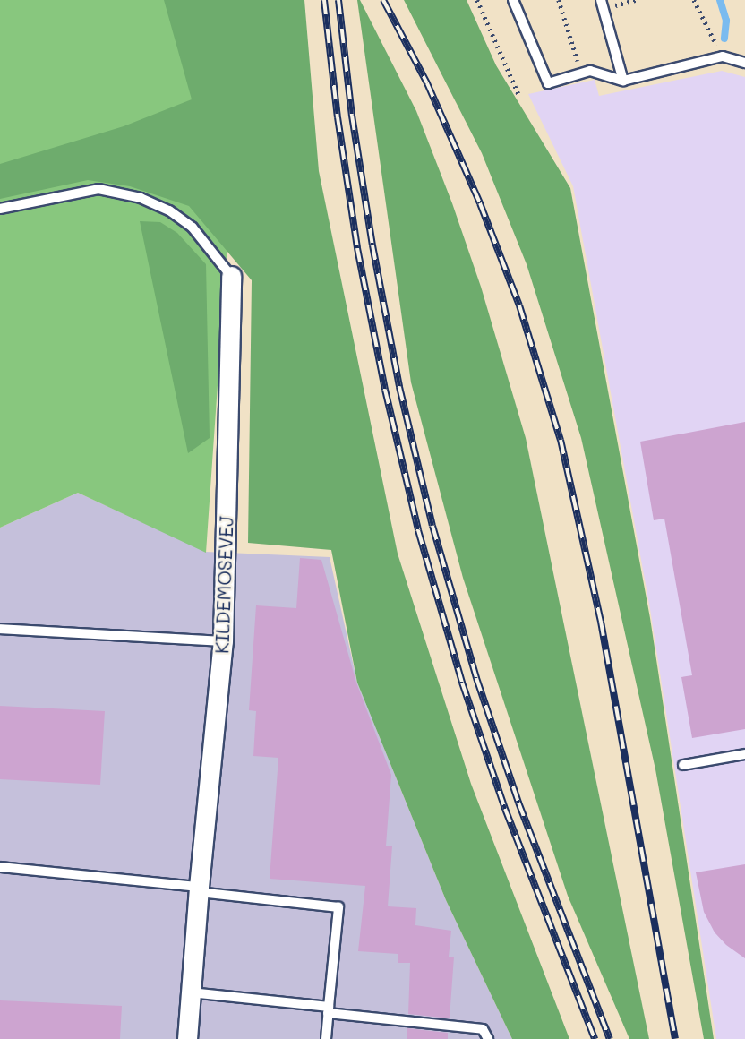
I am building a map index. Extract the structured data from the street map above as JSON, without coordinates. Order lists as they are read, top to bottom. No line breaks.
{"streets":{"street":["KILDEMOSEVEJ"]}}
